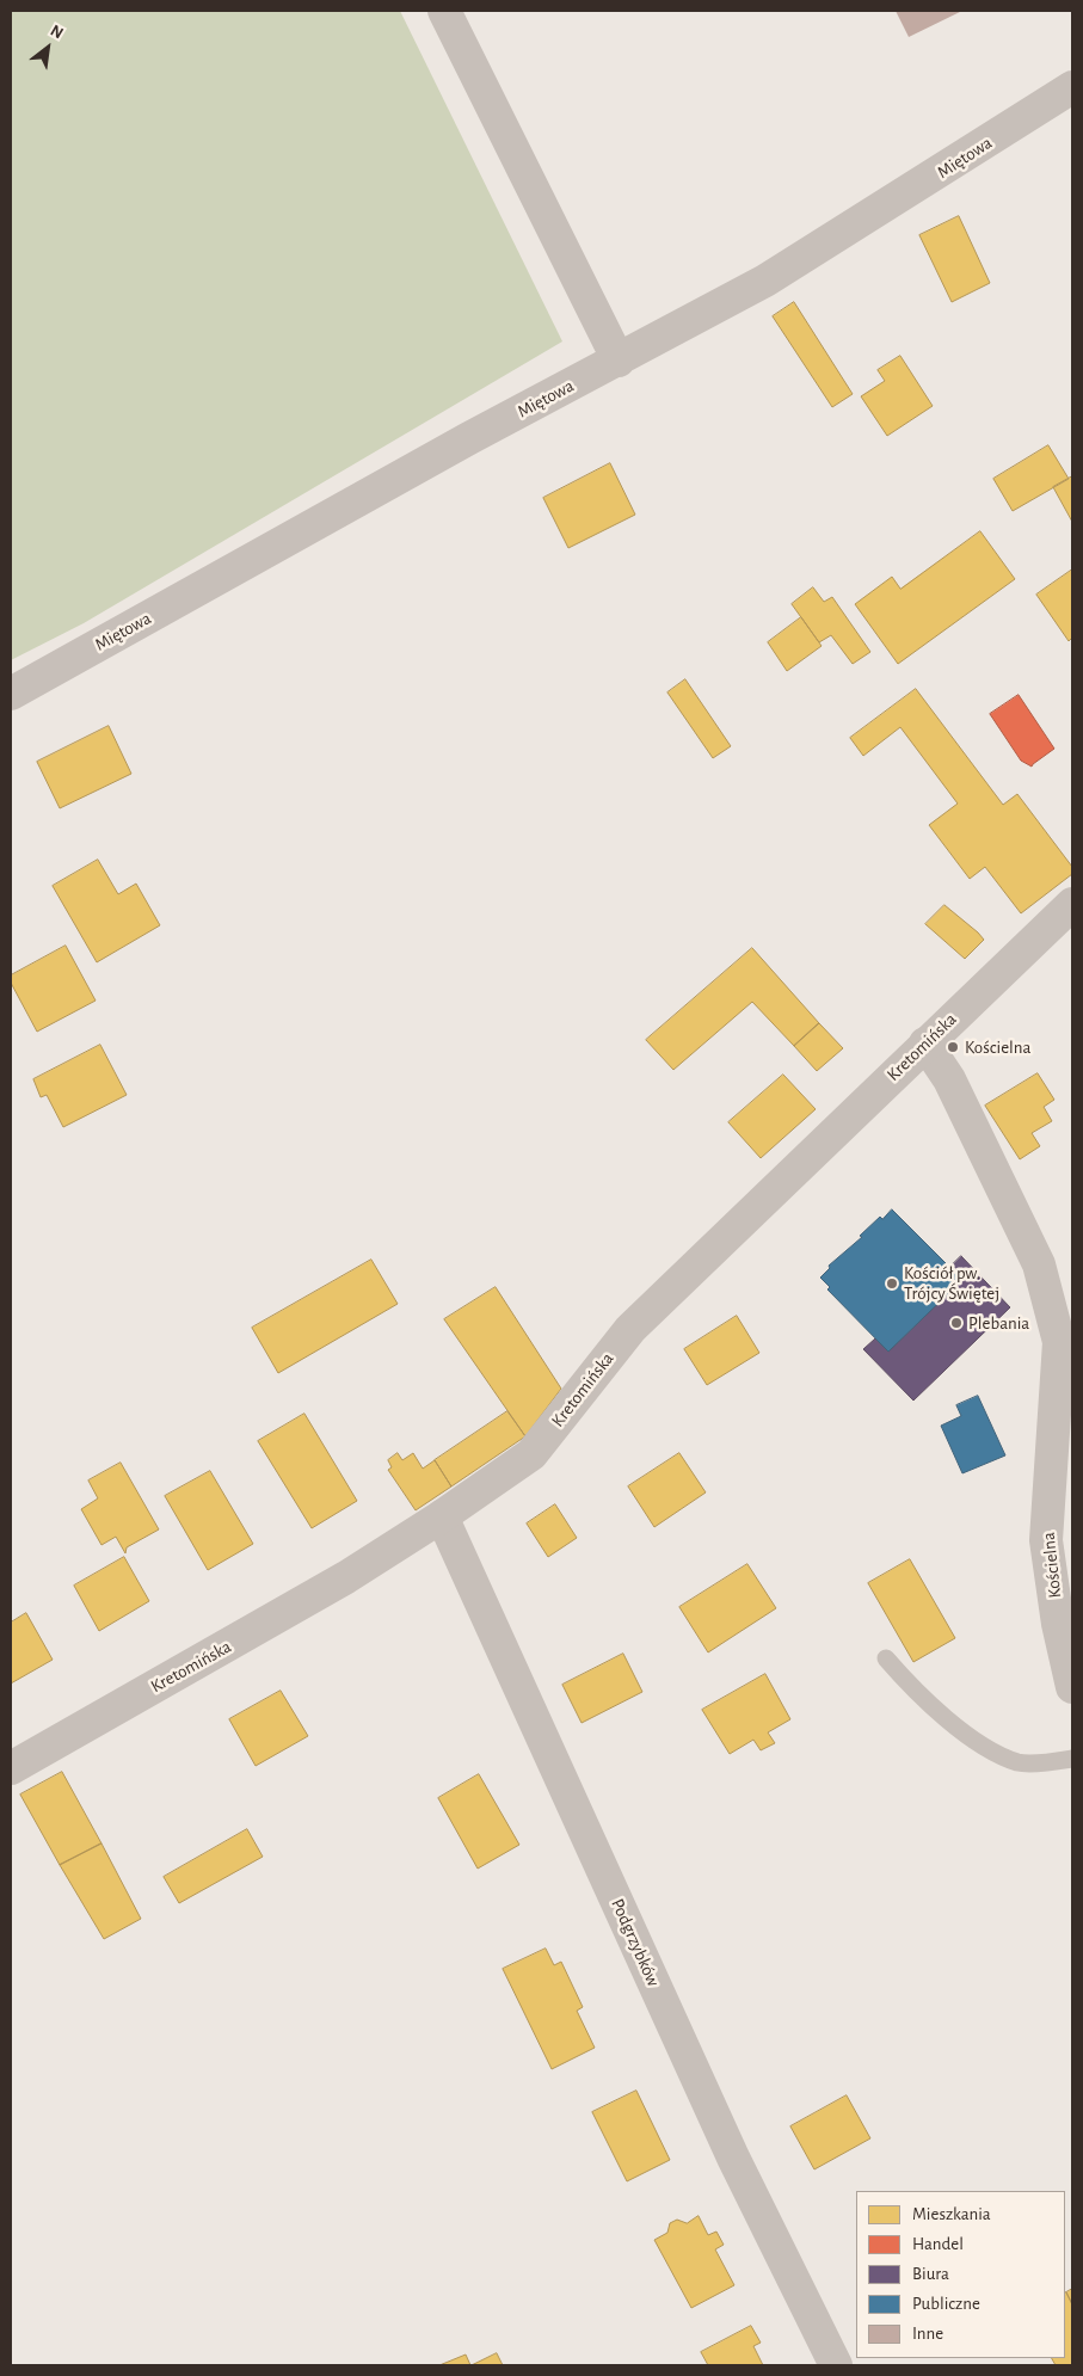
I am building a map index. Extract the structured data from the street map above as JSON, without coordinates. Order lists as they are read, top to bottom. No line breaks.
{"streets":{"street":["Miętowa","Kretomińska","Kościelna","Podgrzybków"]},"crossings":[["Kretomińska","Kościelna"],["Kretomińska","Podgrzybków"]],"places":["Kościelna","Kościół pw. Trójcy Świętej","Plebania"],"legend":["Mieszkania","Handel","Biura","Publiczne","Inne"],"north":"top right"}
